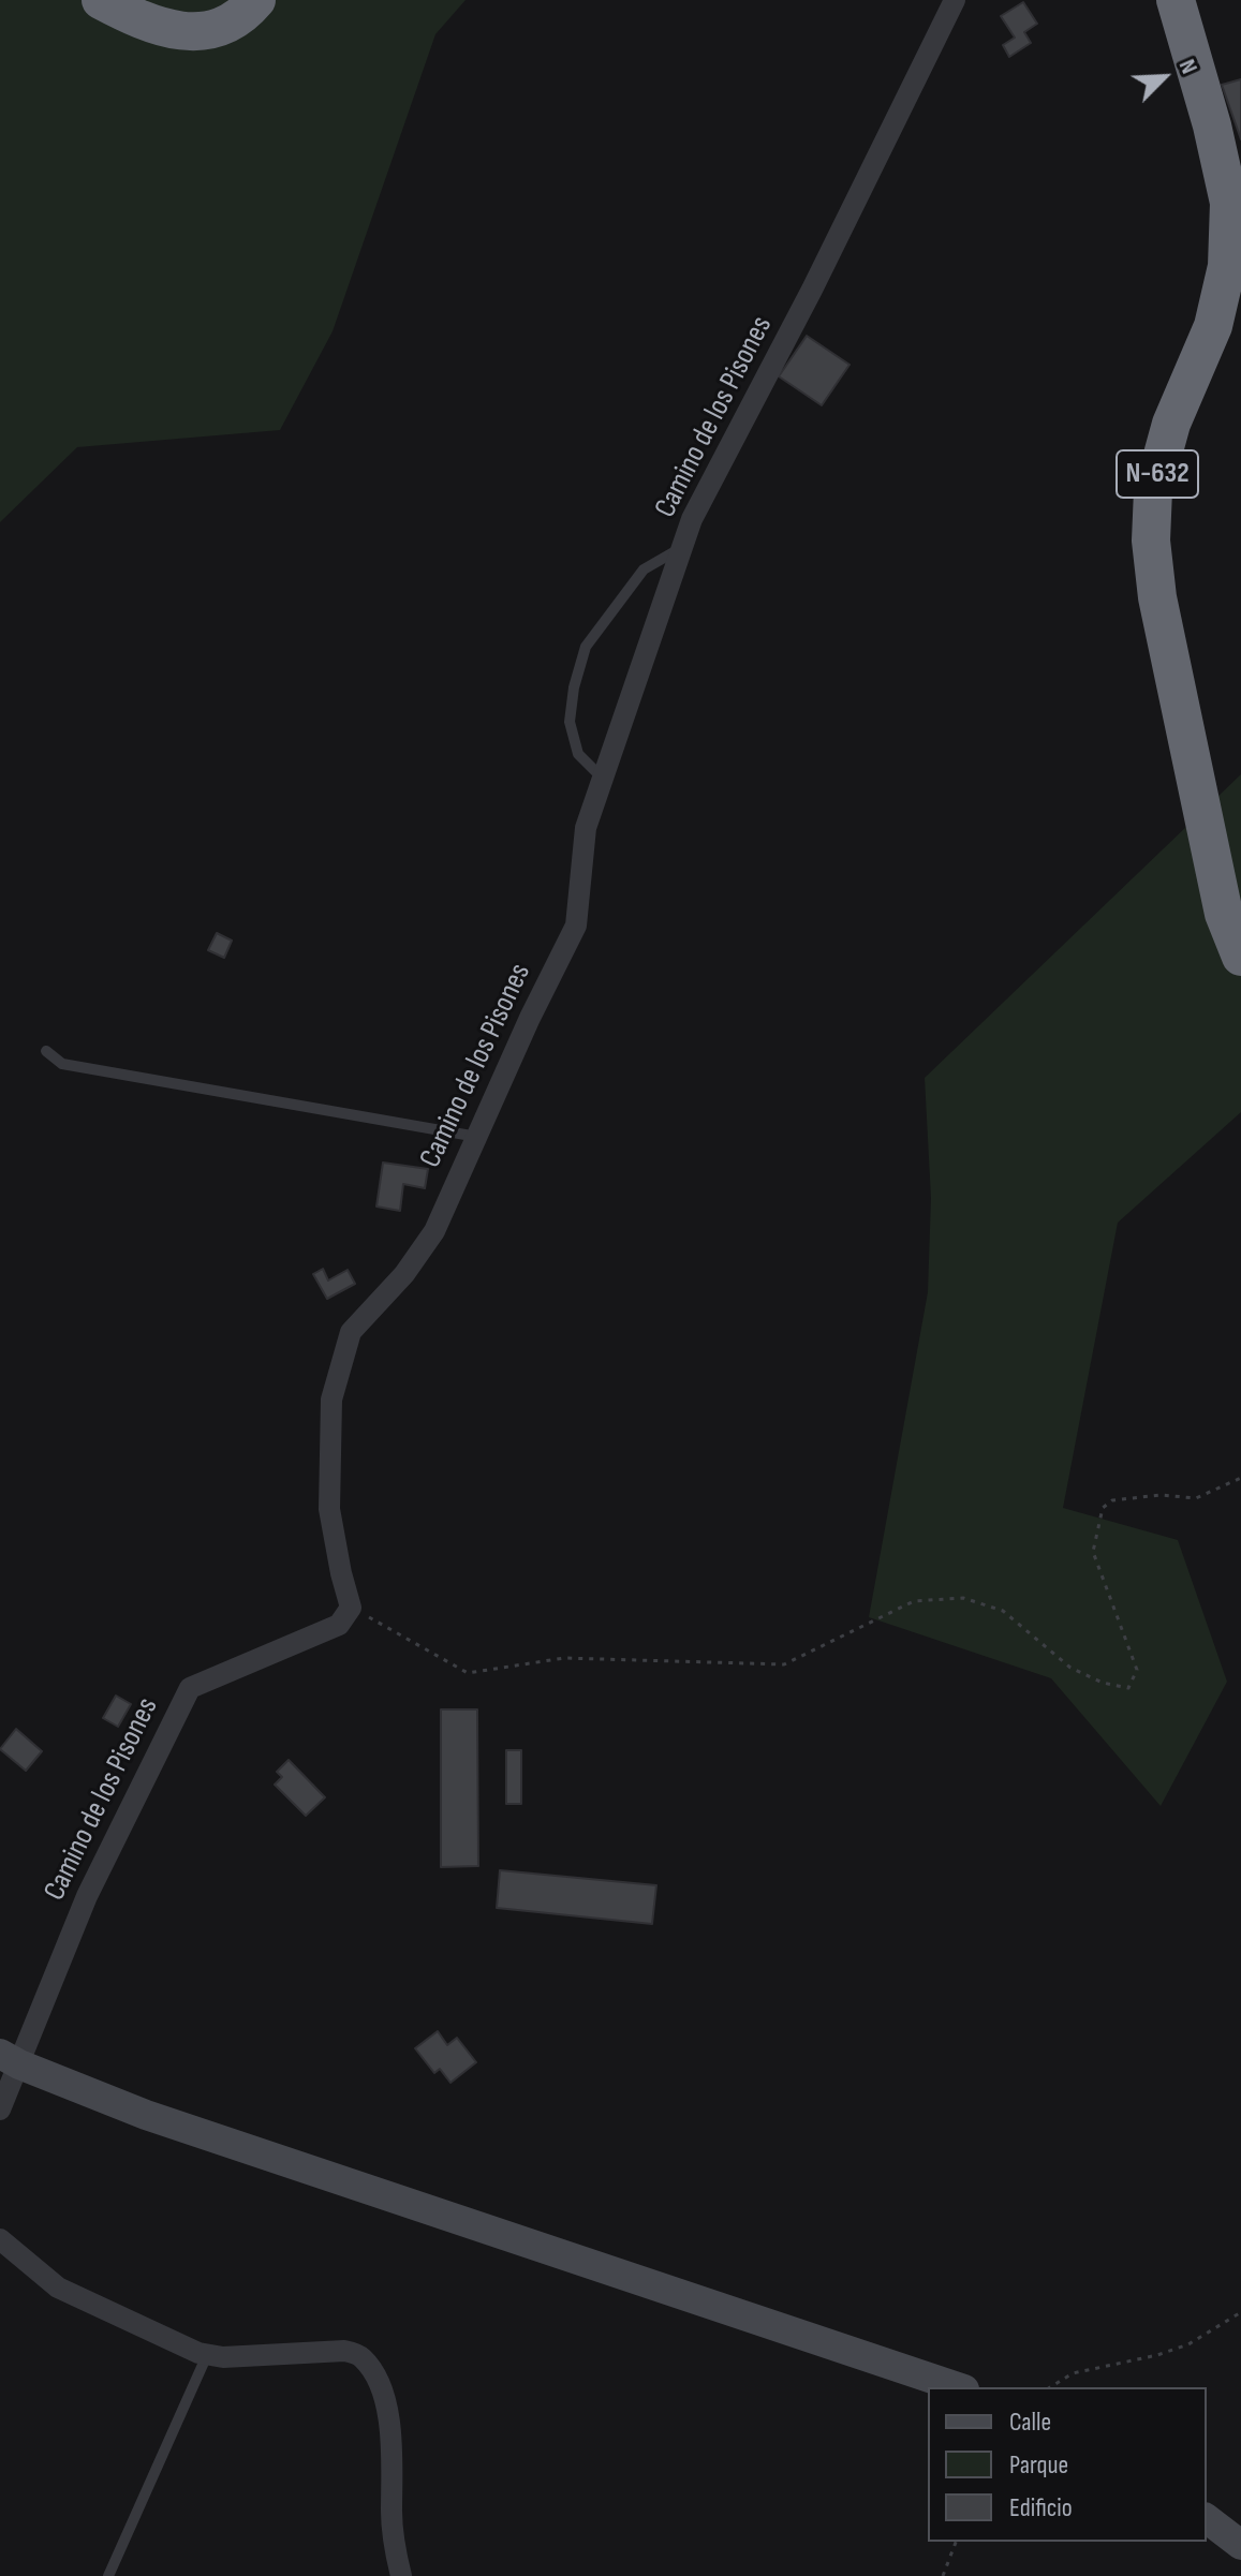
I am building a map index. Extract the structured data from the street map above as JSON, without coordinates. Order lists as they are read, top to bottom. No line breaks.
{"streets":{"highway":["N-632"],"street":["Camino de los Pisones"]},"legend":["Calle","Parque","Edificio"],"north":"top right"}
